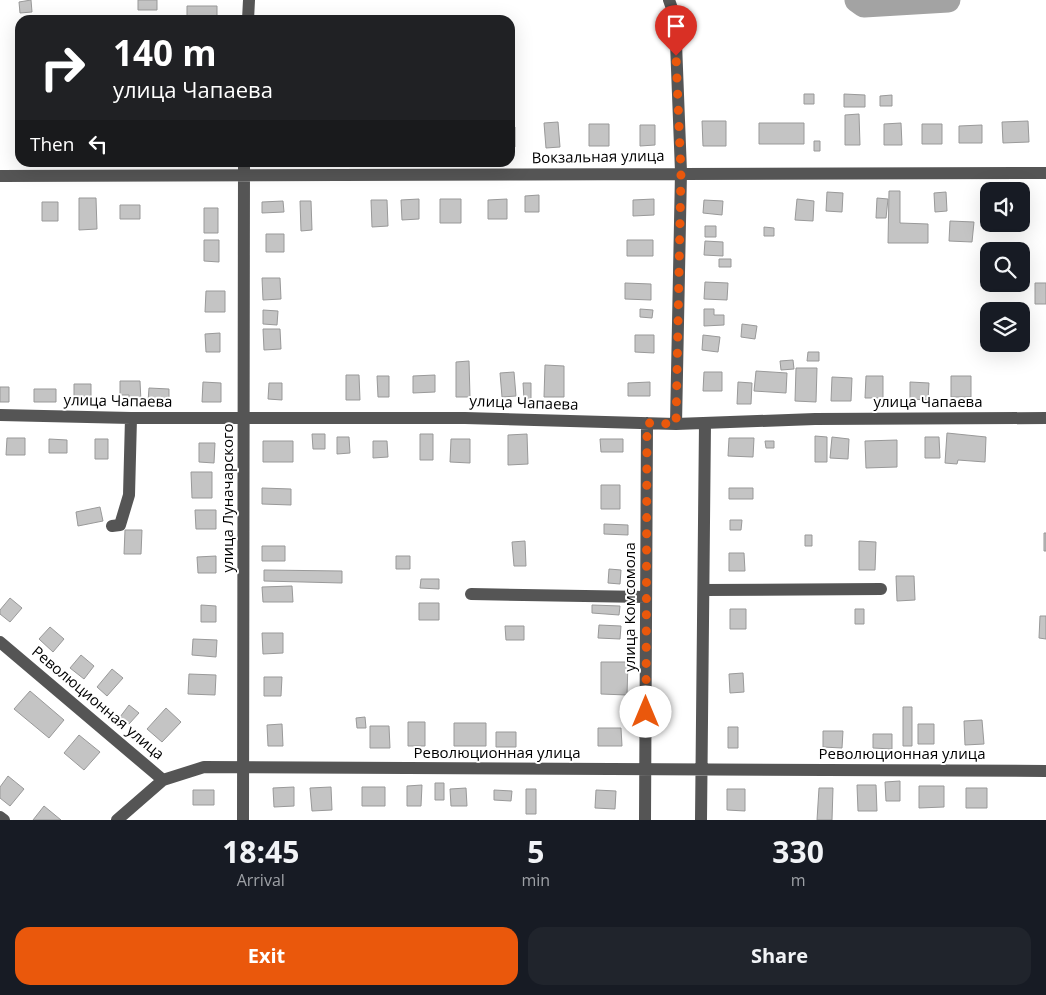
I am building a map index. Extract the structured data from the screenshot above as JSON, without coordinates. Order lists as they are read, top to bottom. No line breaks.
{"streets":{"street":["Вокзальная улица","улица Чапаева","улица Луначарского","улица Комсомола","Революционная улица"]},"crossings":[["Вокзальная улица","улица Луначарского"],["улица Чапаева","улица Луначарского"],["улица Чапаева","улица Комсомола"],["улица Луначарского","Революционная улица"],["улица Комсомола","Революционная улица"]],"page":{"turn":["140 m","улица Чапаева"],"then":"Then","eta":["18:45","Arrival","5","min","330","m"],"buttons":["Exit","Share"]}}
